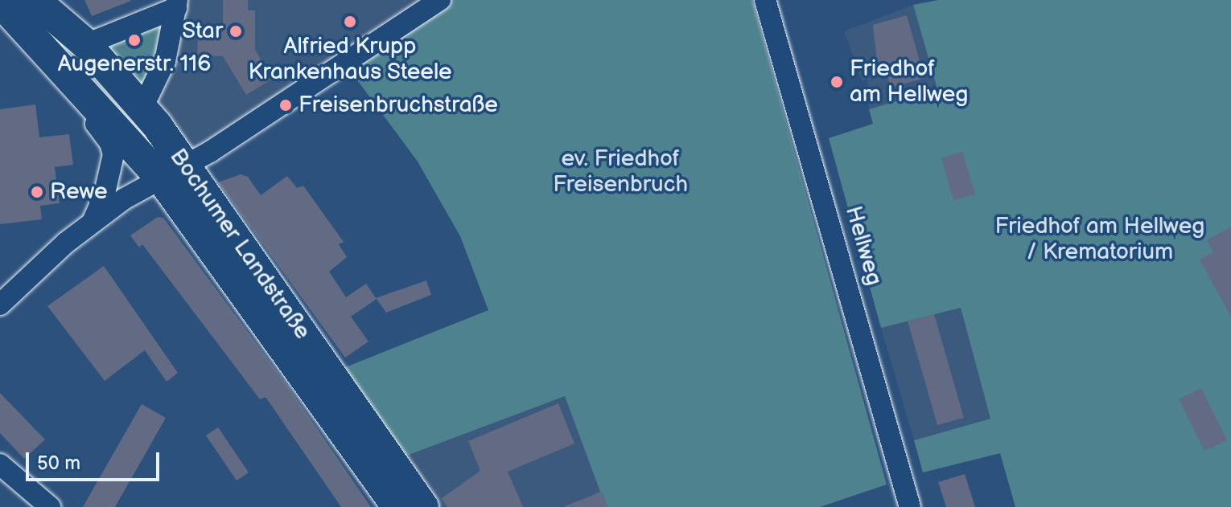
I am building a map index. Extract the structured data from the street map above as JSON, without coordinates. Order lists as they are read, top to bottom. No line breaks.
{"streets":{"main road":["Bochumer Landstraße"],"street":["Hellweg"]},"parks":["ev. Friedhof Freisenbruch","Friedhof am Hellweg / Krematorium"],"places":["Alfried Krupp Krankenhaus Steele","Star","Augenerstr. 116","Friedhof am Hellweg","Freisenbruchstraße","Rewe"],"scale_bar":"50 m"}
